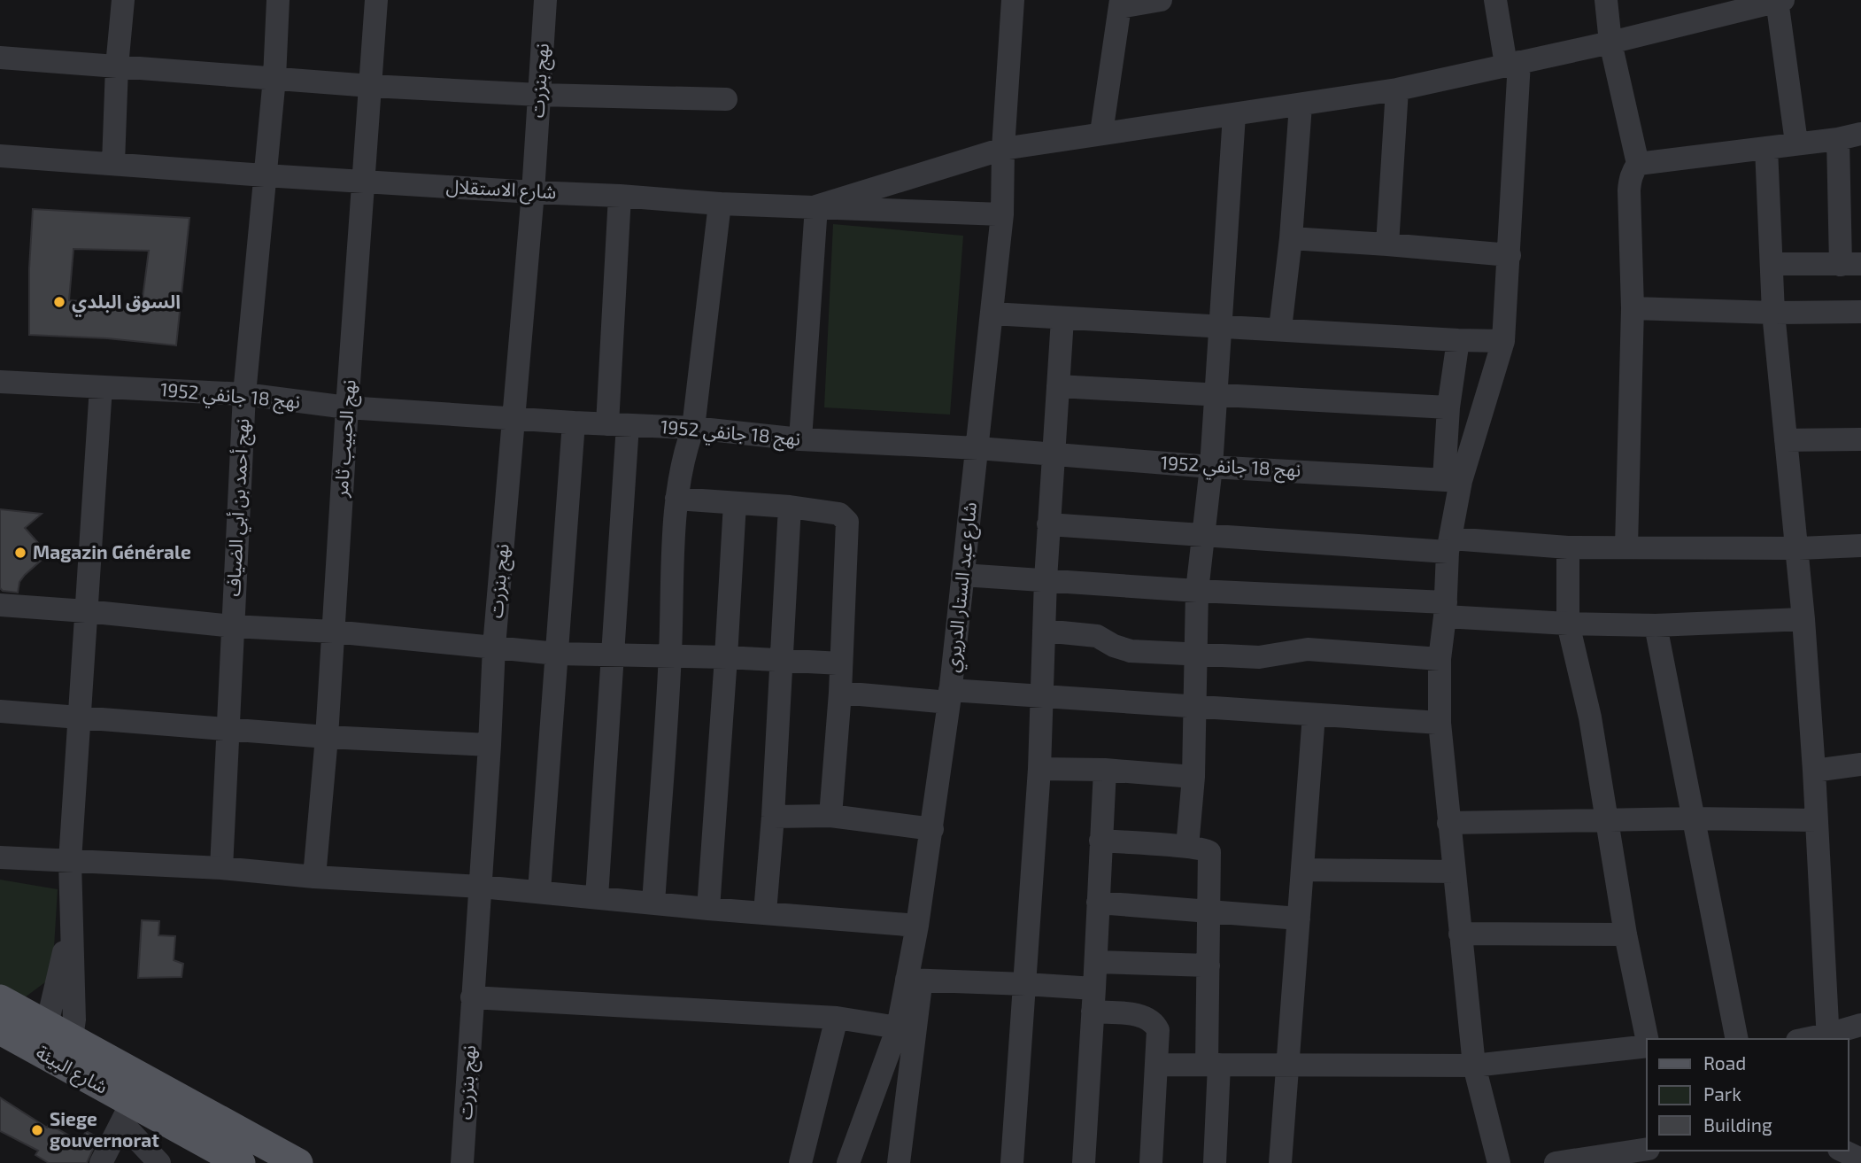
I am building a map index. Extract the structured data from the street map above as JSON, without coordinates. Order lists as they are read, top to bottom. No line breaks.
{"streets":{"main road":["شارع البيئة"],"street":["نهج بنزرت","شارع الاستقلال","نهج 18 جانفي 1952","نهج الحبيب ثامر","نهج أحمد بن أبي الضياف","شارع عبد الستار الدريري"]},"crossings":[["نهج بنزرت","شارع الاستقلال"],["نهج بنزرت","نهج 18 جانفي 1952"],["شارع الاستقلال","نهج الحبيب ثامر"],["شارع الاستقلال","نهج أحمد بن أبي الضياف"],["شارع الاستقلال","شارع عبد الستار الدريري"],["نهج 18 جانفي 1952","نهج الحبيب ثامر"],["نهج 18 جانفي 1952","نهج أحمد بن أبي الضياف"],["نهج 18 جانفي 1952","شارع عبد الستار الدريري"]],"places":["السوق البلدي","Magazin Générale","Siege gouvernorat"],"legend":["Road","Park","Building"]}
